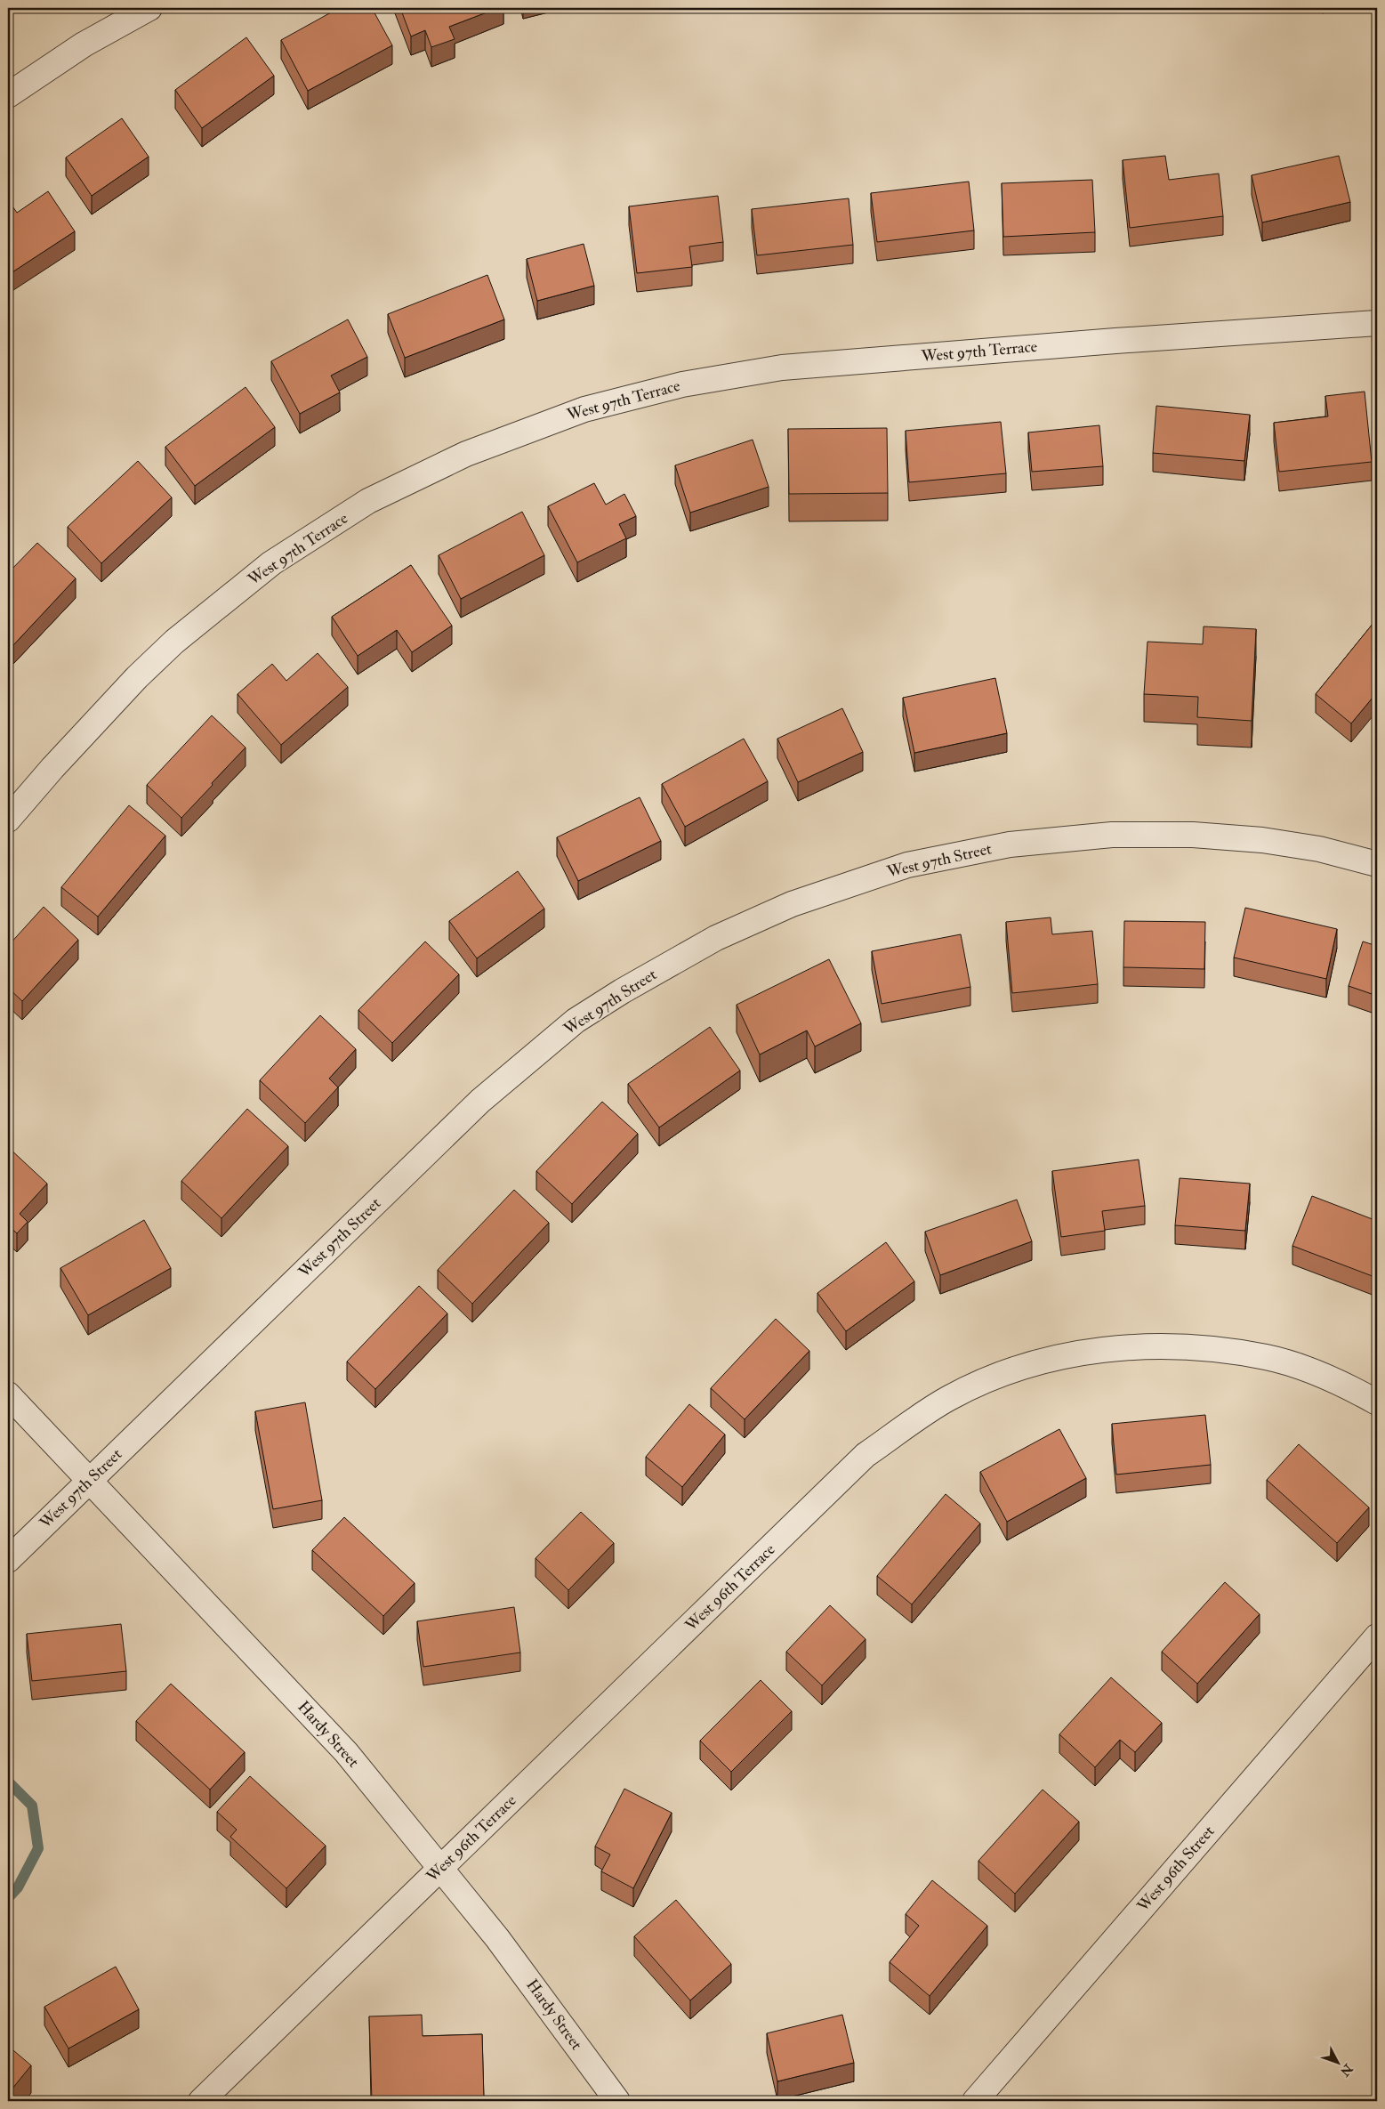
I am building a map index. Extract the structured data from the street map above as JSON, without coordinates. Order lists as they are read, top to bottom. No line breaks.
{"streets":{"street":["West 97th Terrace","West 97th Street","West 96th Terrace","Hardy Street","West 96th Street"]},"crossings":[["West 97th Street","Hardy Street"],["West 96th Terrace","Hardy Street"]],"north":"bottom right"}
